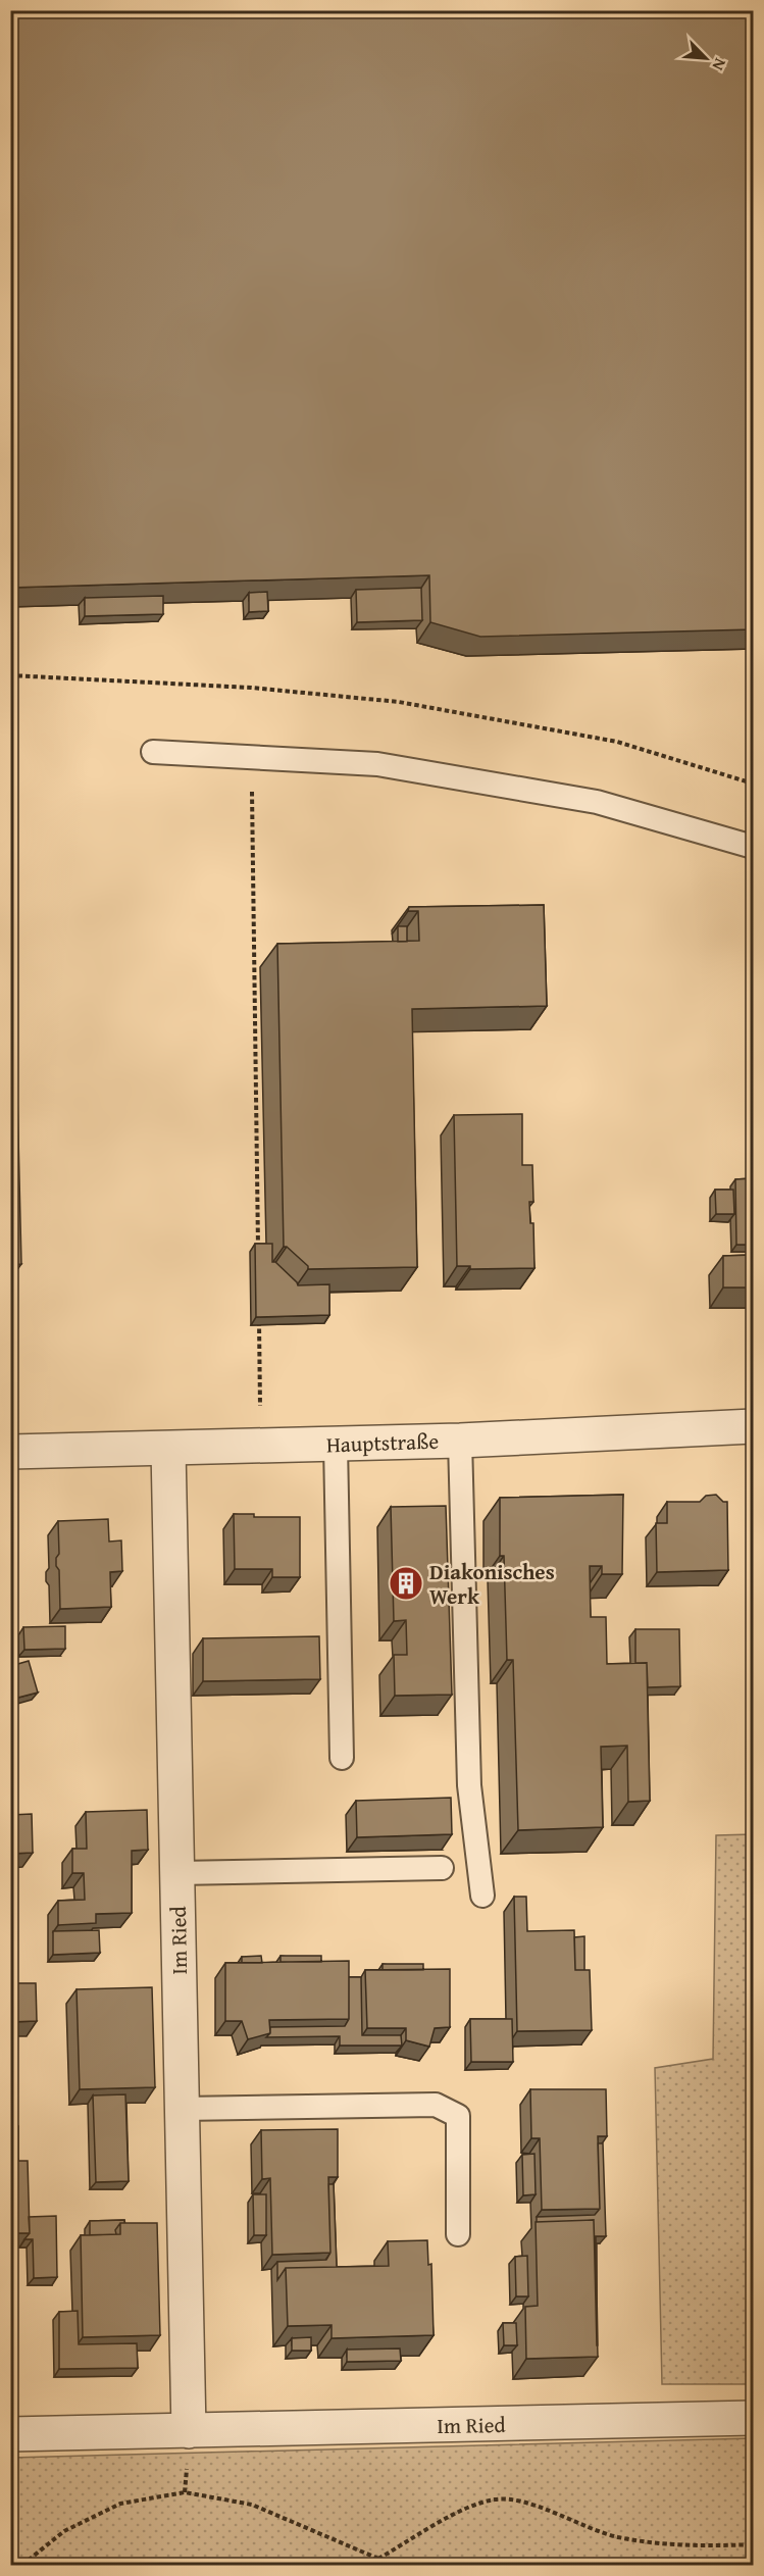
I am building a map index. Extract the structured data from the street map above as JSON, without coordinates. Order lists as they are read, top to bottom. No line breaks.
{"streets":{"street":["Hauptstraße","Im Ried"]},"crossings":[["Hauptstraße","Im Ried"]],"places":{"building":["Diakonisches Werk"]},"north":"bottom right"}
